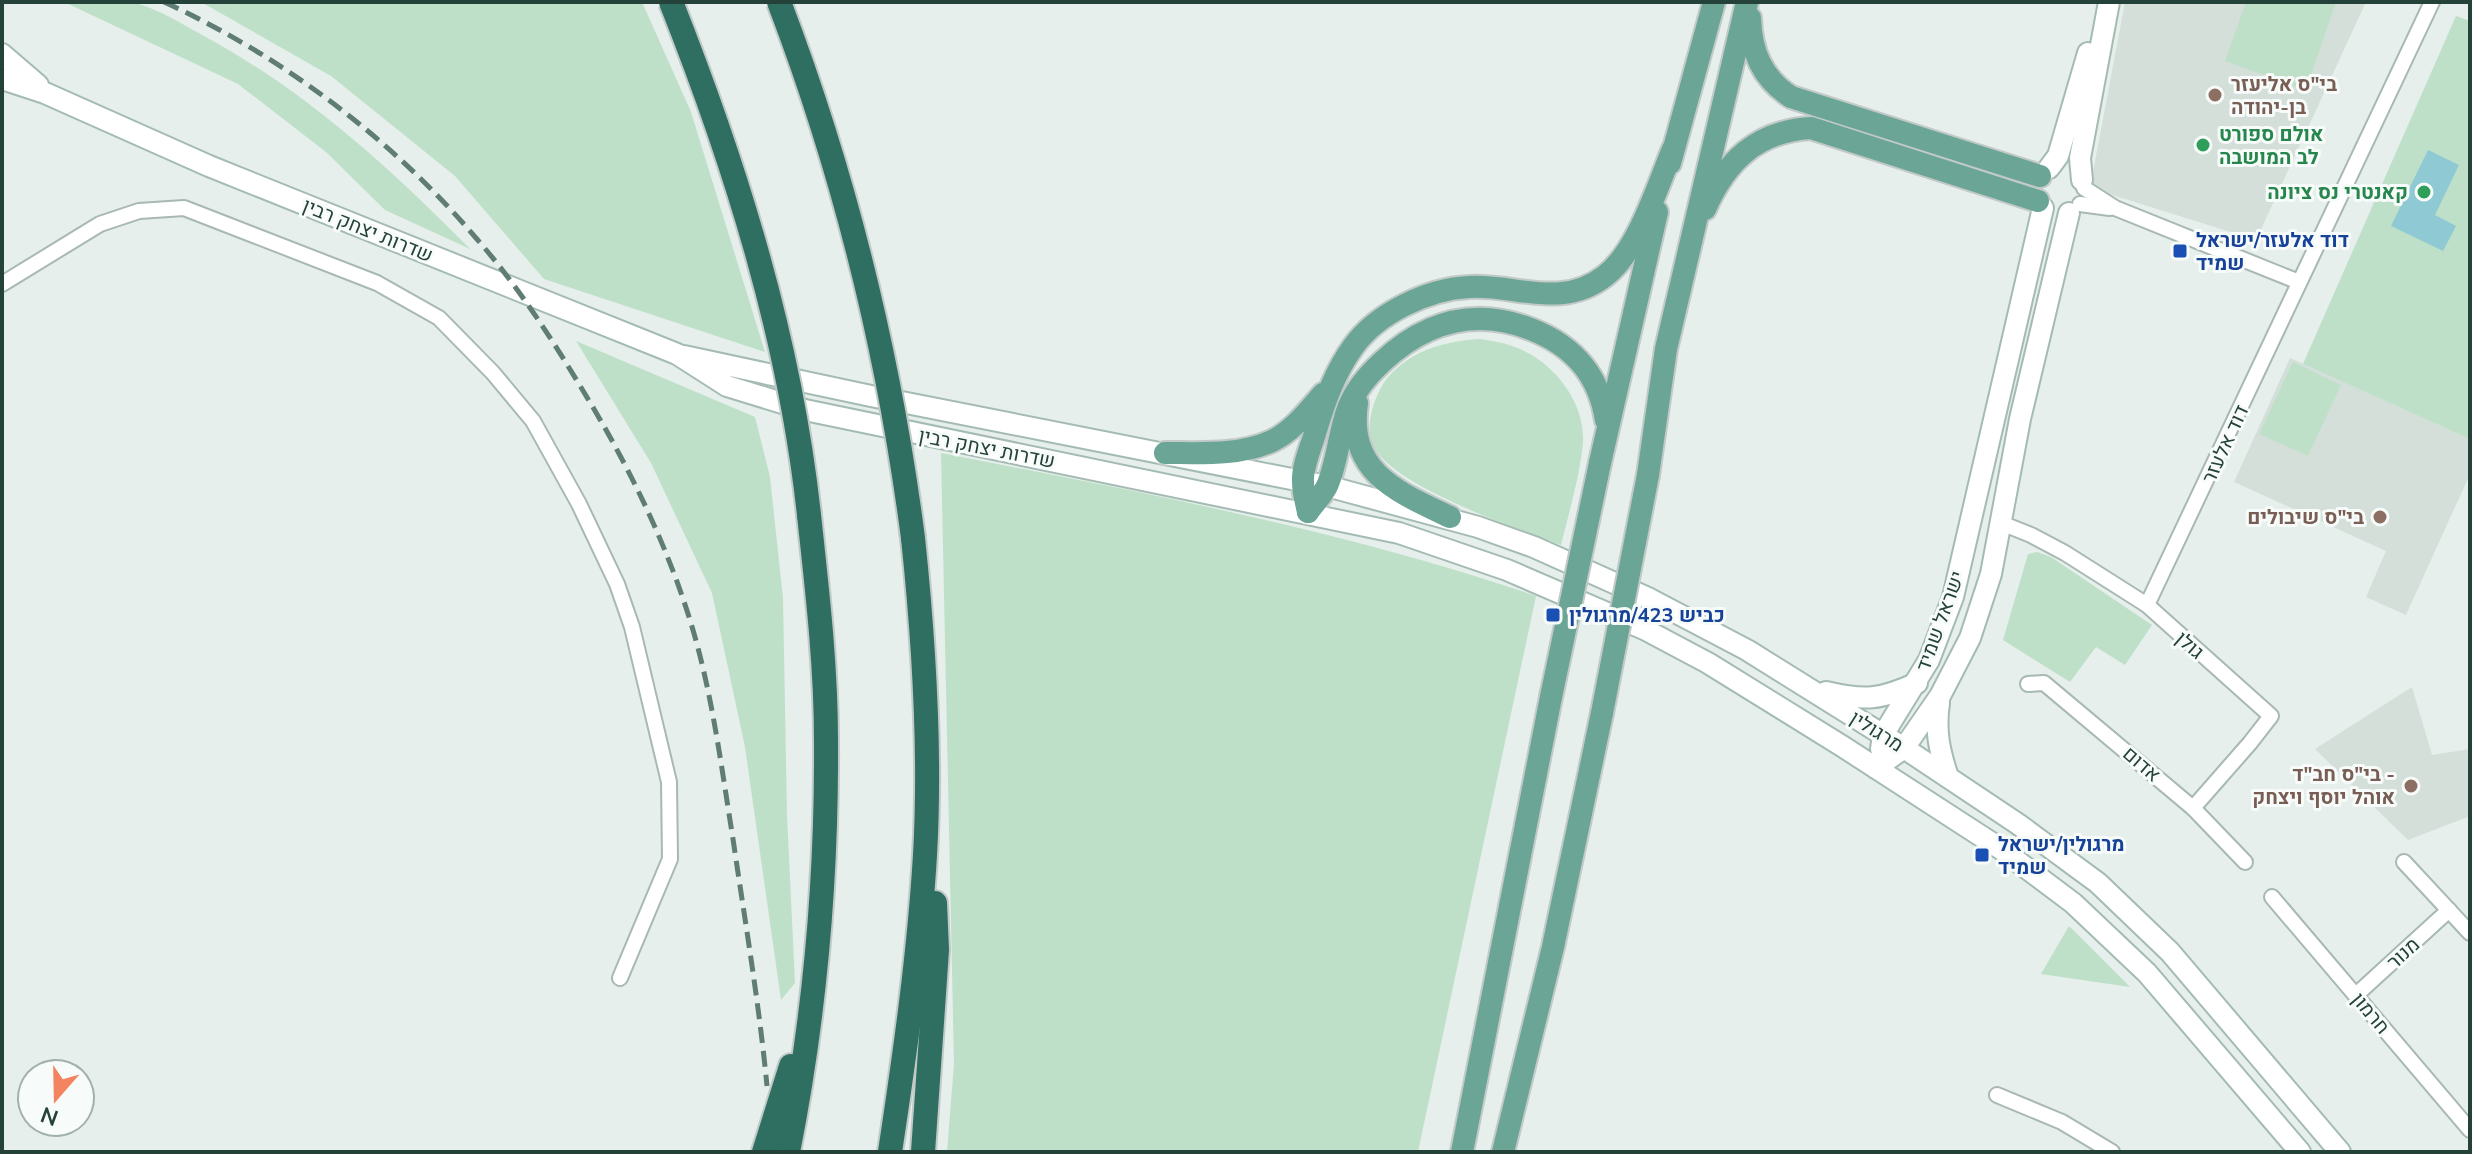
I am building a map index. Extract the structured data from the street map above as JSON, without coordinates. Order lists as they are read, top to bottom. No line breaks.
{"streets":{"main road":["שדרות יצחק רבין","ישראל שמיד","מרגולין"],"street":["דוד אלעזר","גולן","אדום","מנור","חרמון"]},"crossings":[["שדרות יצחק רבין","מרגולין"],["דוד אלעזר","גולן"],["ישראל שמיד","גולן"],["ישראל שמיד","מרגולין"],["גולן","אדום"],["מנור","חרמון"]],"places":{"other":["בי\"ס אליעזר בן-יהודה","אולם ספורט לב המושבה","קאנטרי נס ציונה","בי\"ס שיבולים","בי\"ס חב\"ד - אוהל יוסף ויצחק"],"transit":["דוד אלעזר/ישראל שמיד","כביש 423/מרגולין","מרגולין/ישראל שמיד"]},"north":"bottom"}
